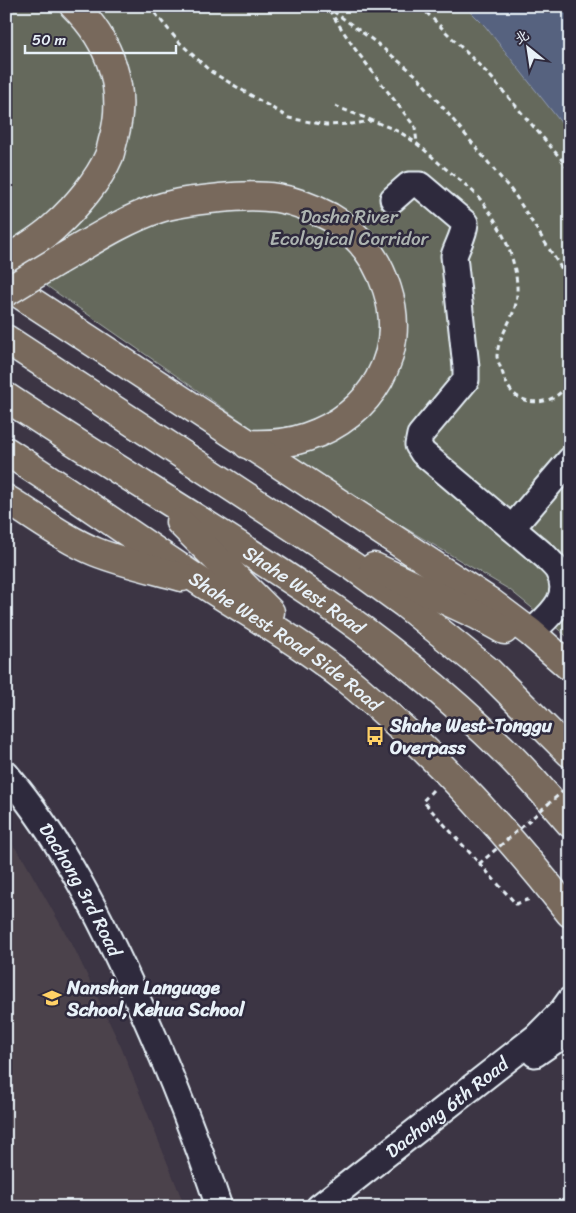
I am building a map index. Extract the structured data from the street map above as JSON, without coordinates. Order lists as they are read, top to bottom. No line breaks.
{"streets":{"main road":["Shahe West Road","Shahe West Road Side Road"],"street":["Dachong 3rd Road","Dachong 6th Road"]},"parks":["Dasha River Ecological Corridor"],"places":{"bus stop":["Shahe West-Tonggu Overpass"],"school or university":["Nanshan Language School, Kehua School"]},"scale_bar":"50 m","north":"top left"}
